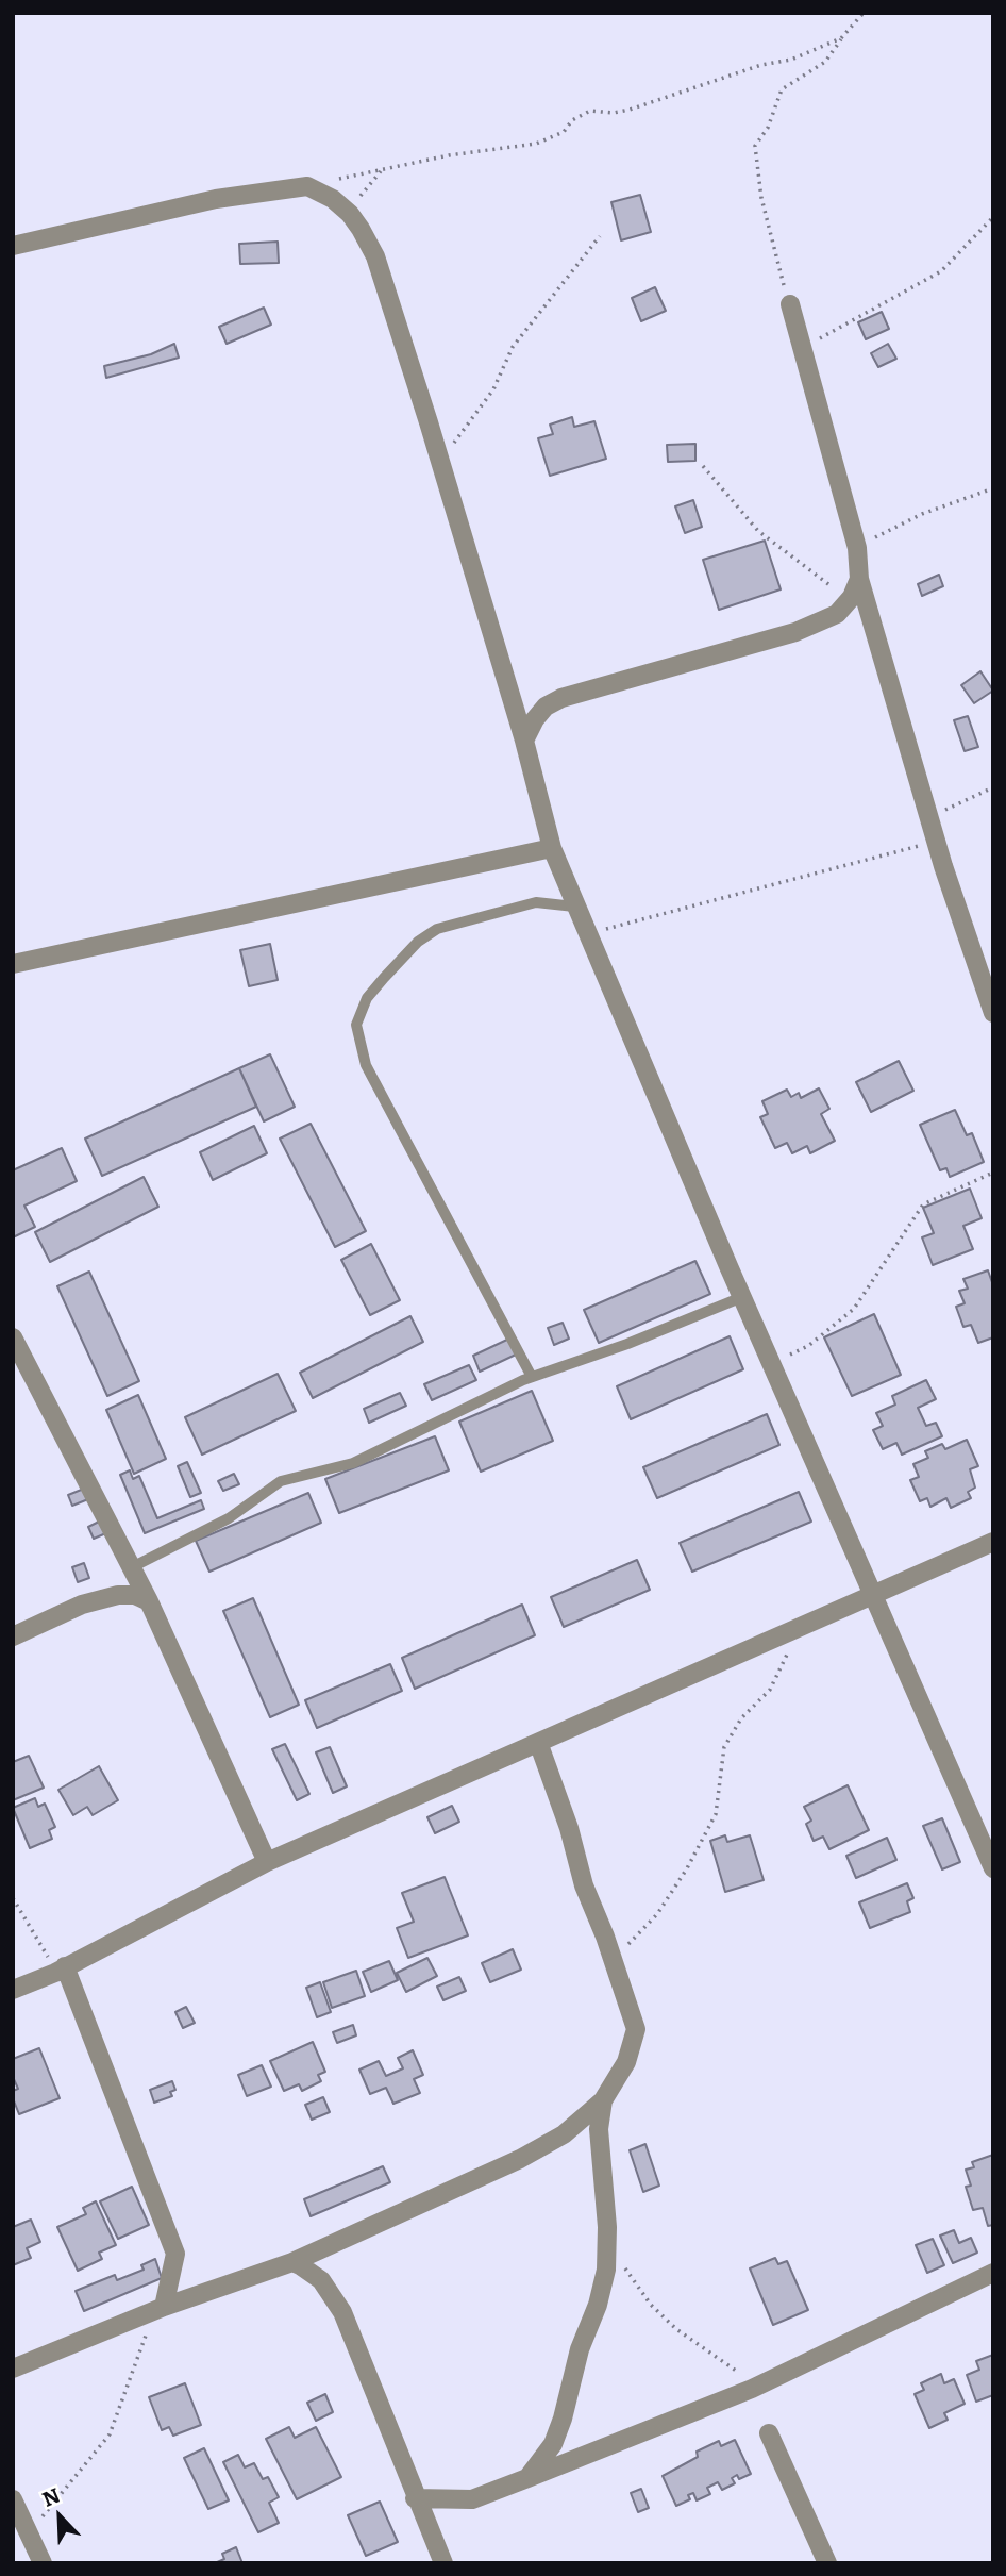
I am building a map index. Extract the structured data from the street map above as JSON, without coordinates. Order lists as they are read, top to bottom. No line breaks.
{"north":"top left"}
